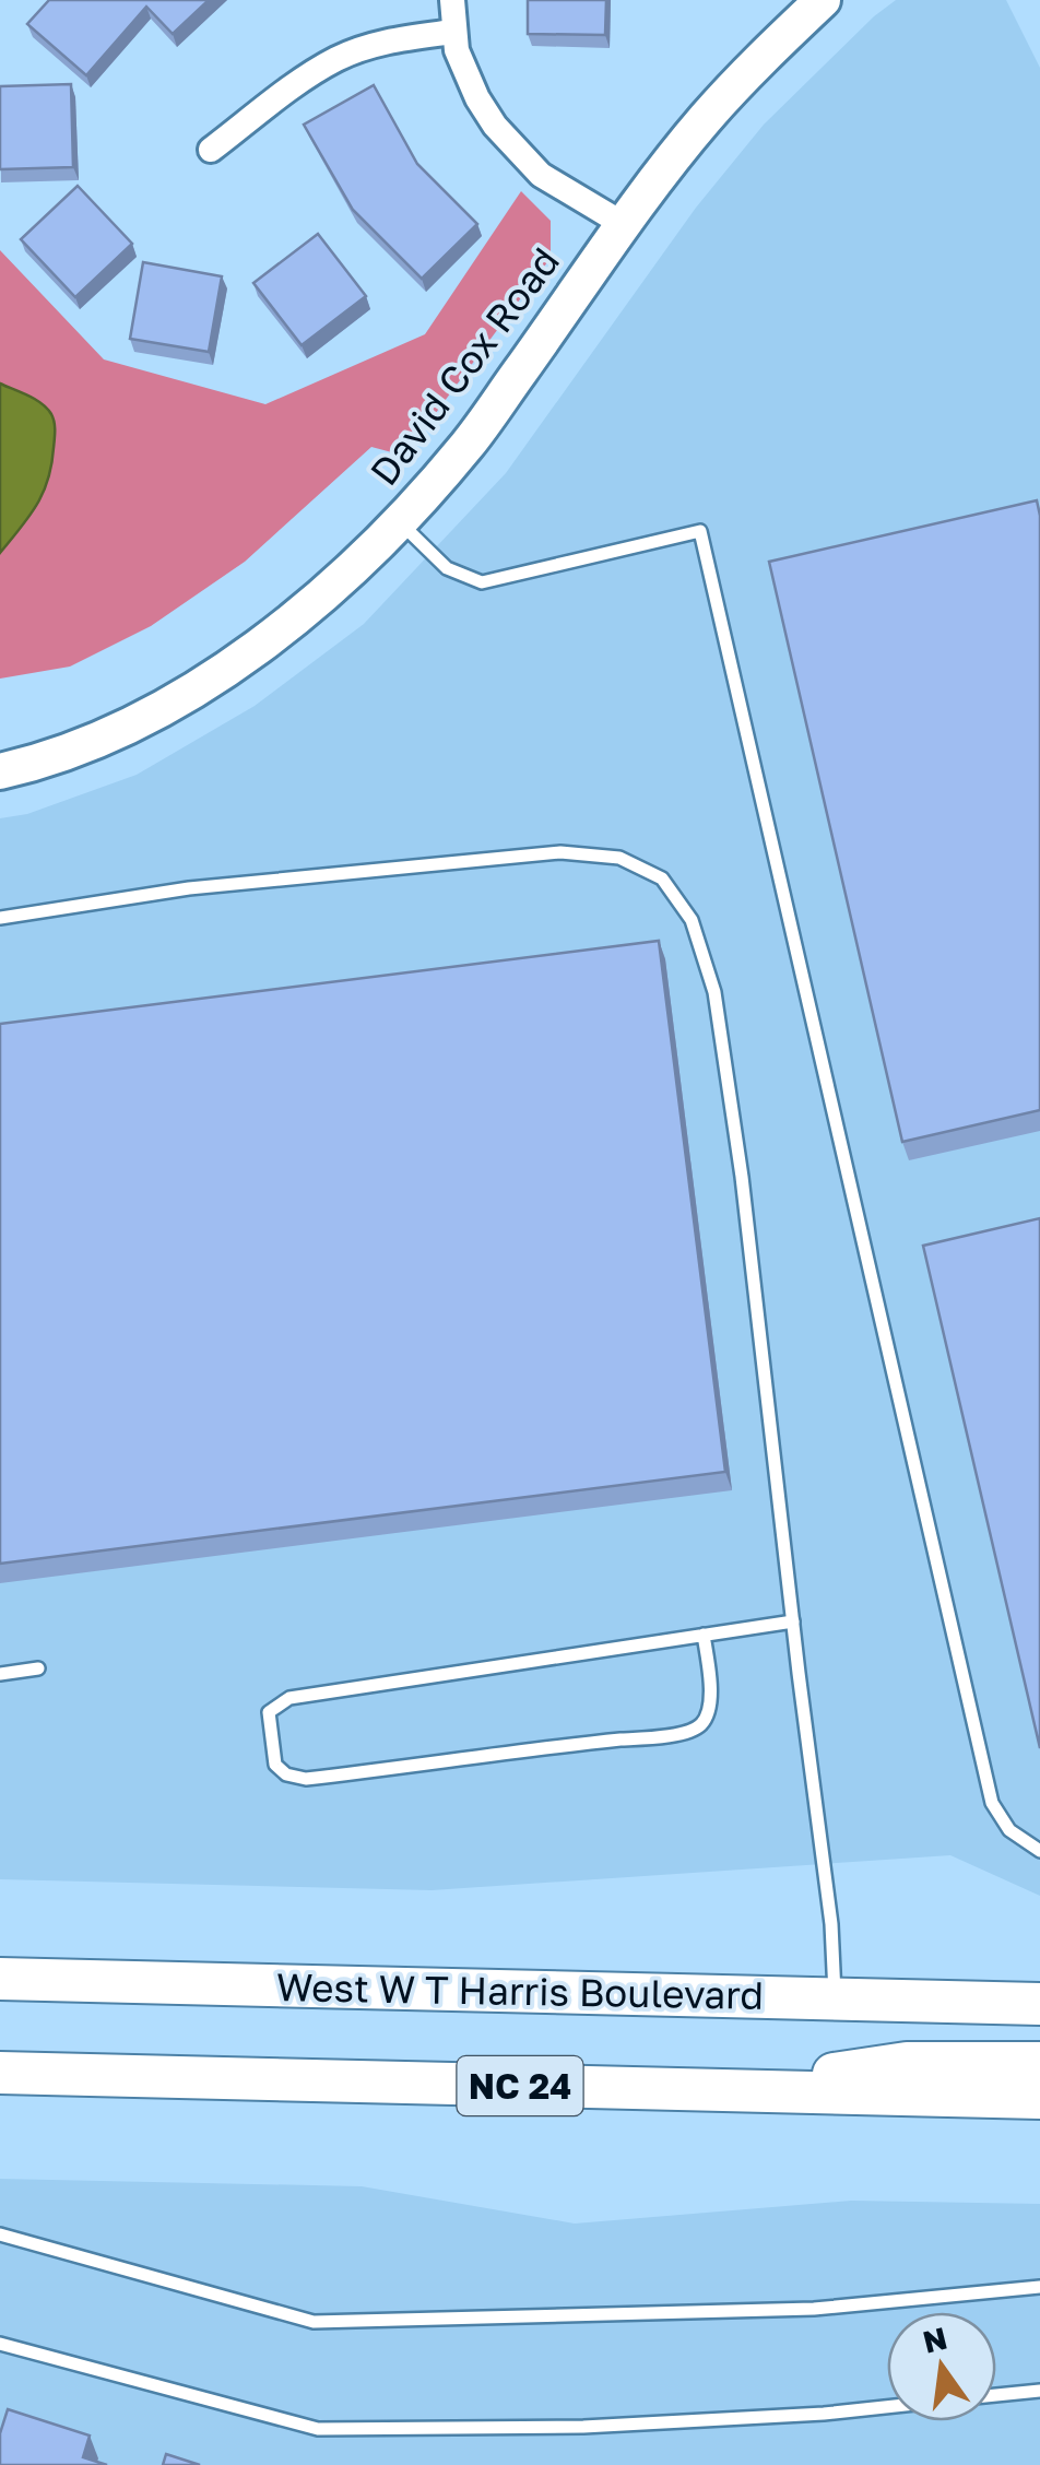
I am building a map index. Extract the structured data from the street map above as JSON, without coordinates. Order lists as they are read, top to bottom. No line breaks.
{"streets":{"main road":["David Cox Road","West W T Harris Boulevard","NC 24"]},"north":"top"}
